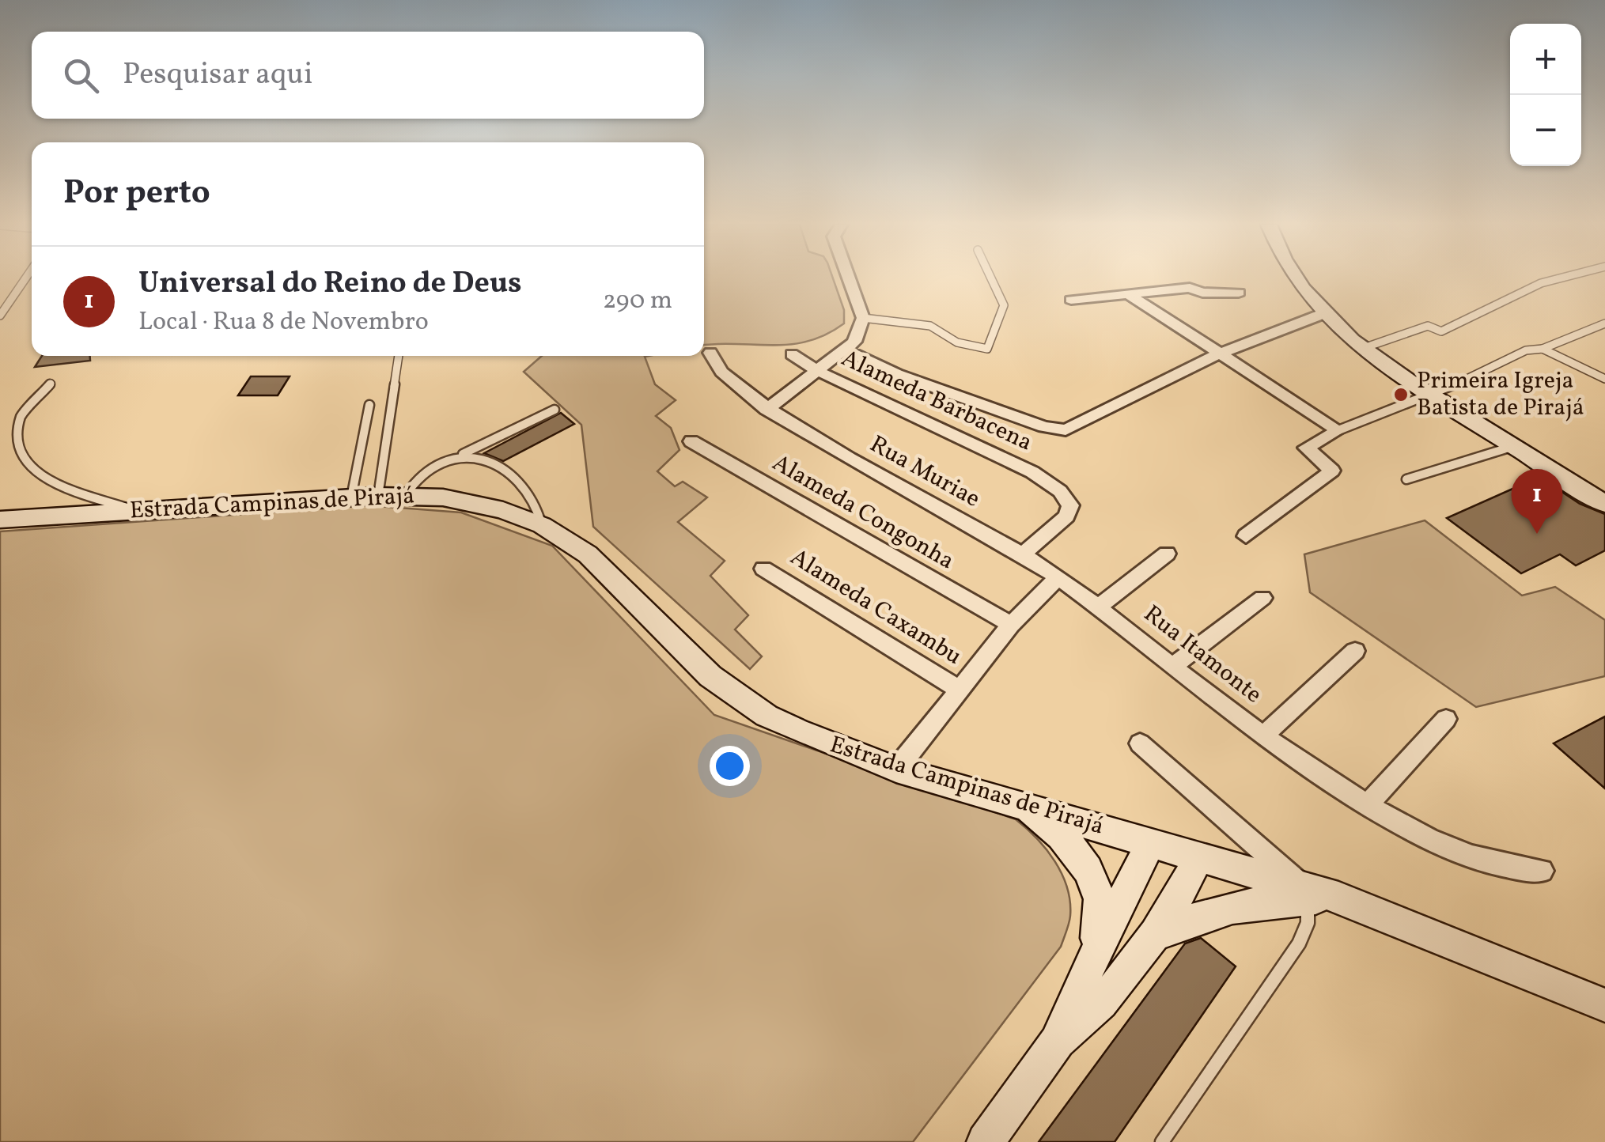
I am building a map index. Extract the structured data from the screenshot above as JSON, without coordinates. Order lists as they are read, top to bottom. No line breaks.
{"streets":{"main road":["Estrada Campinas de Pirajá"],"street":["Alameda Barbacena","Rua Muriae","Alameda Congonha","Alameda Caxambu","Rua Itamonte"]},"crossings":[["Alameda Barbacena","Rua Muriae"],["Rua Muriae","Rua Itamonte"]],"places":["Primeira Igreja Batista de Pirajá"],"page":{"map_buttons":["+","−"],"search":"Pesquisar aqui","heading":"Por perto","list":[{"mark":"1","name":"Universal do Reino de Deus","note":"Local · Rua 8 de Novembro","value":"290 m"}],"pins":"1"}}
